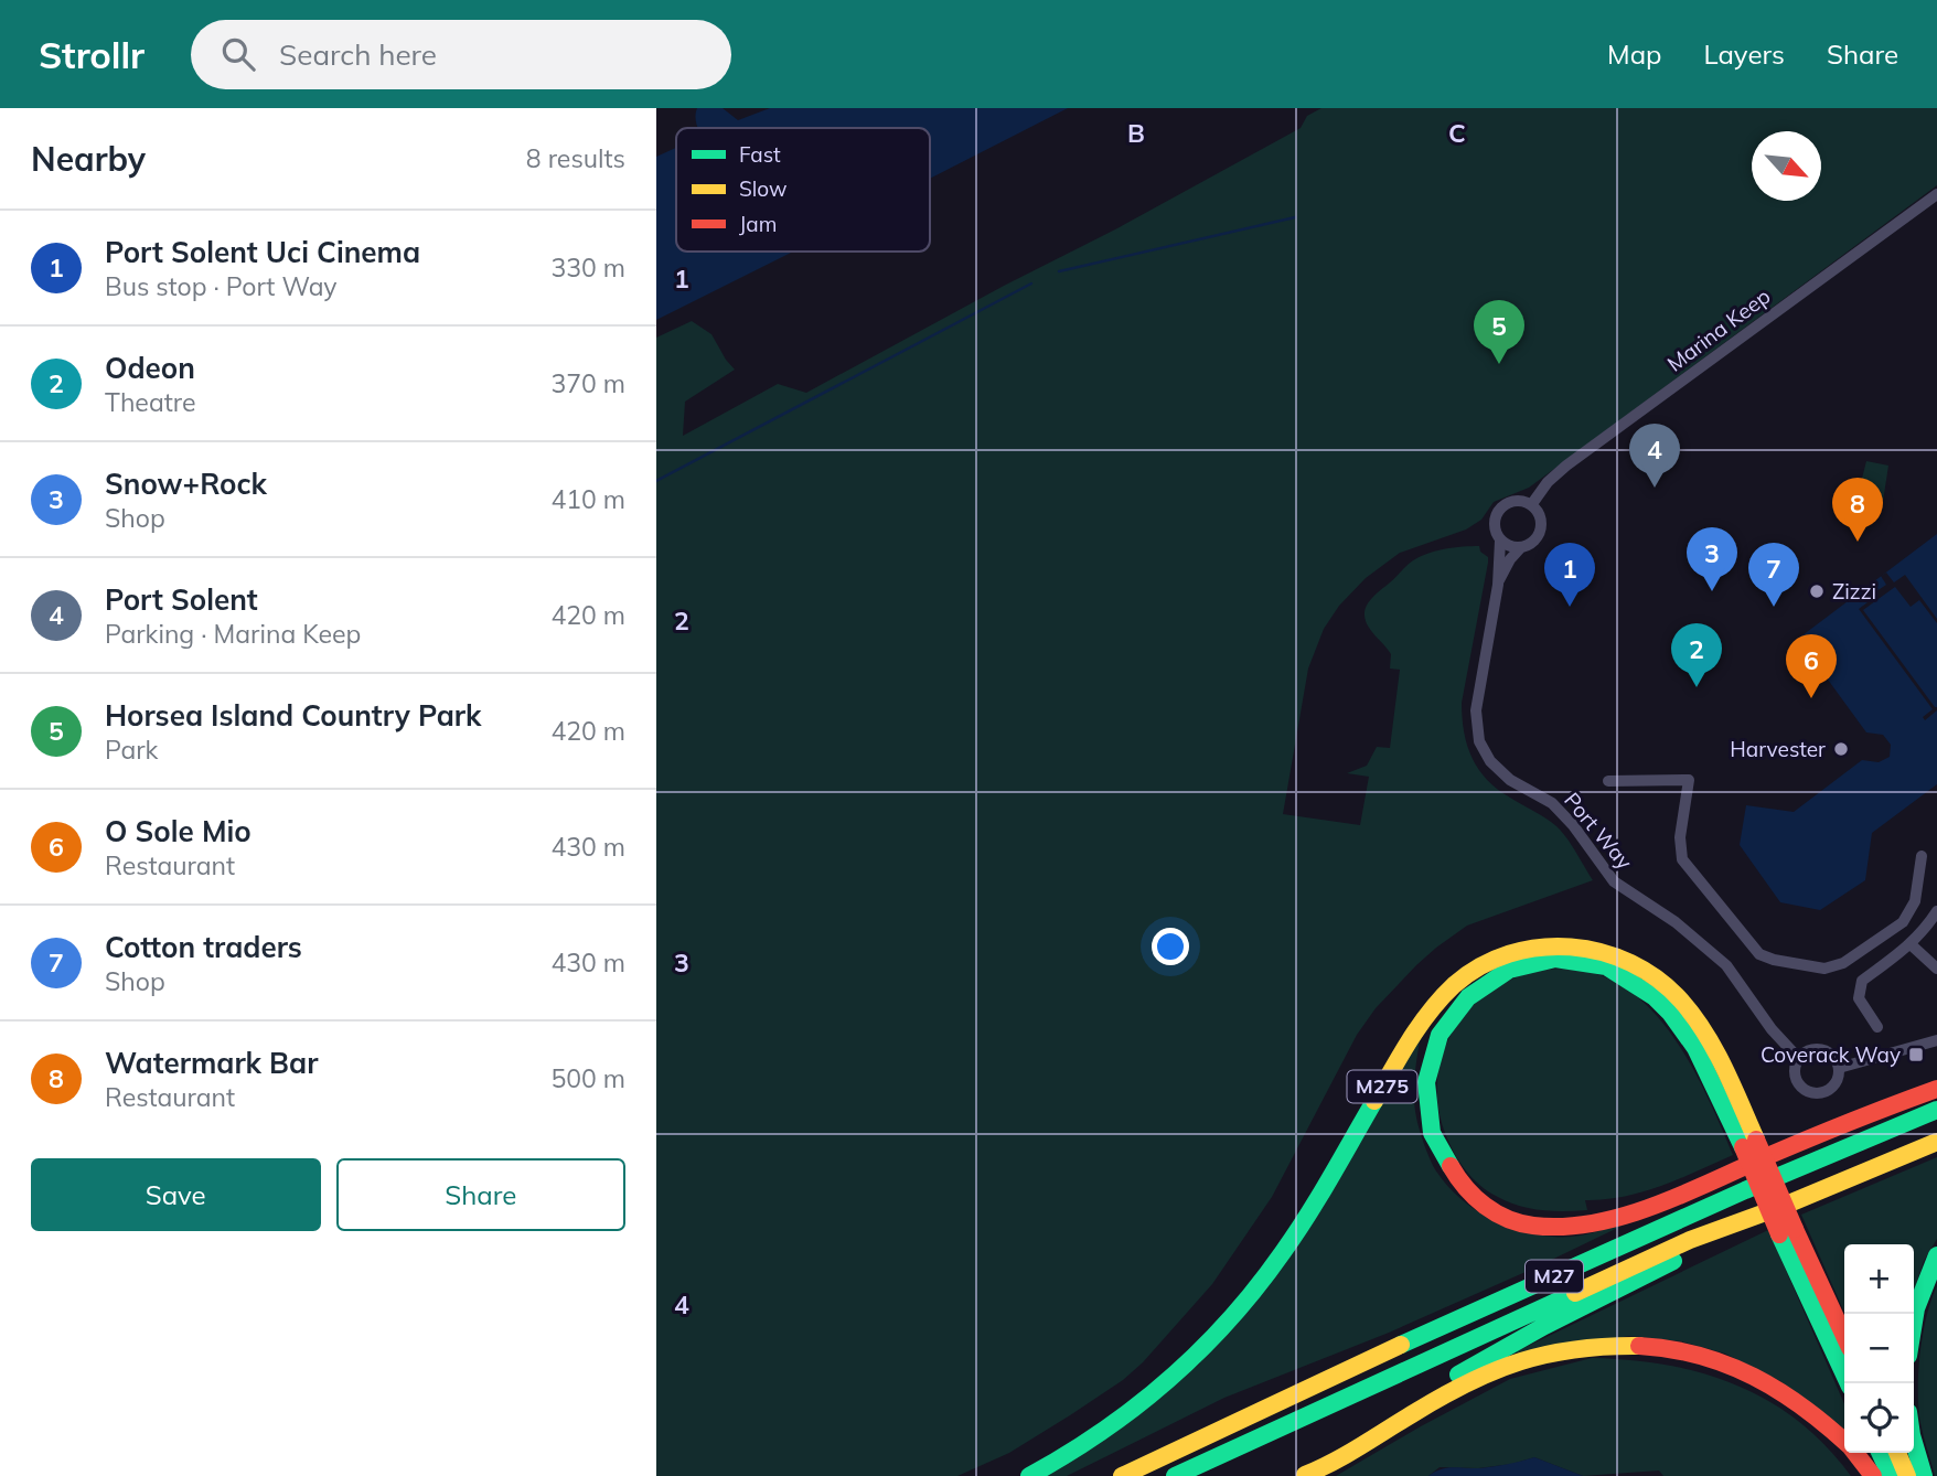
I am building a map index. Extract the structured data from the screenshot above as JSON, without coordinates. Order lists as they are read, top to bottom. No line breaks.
{"streets":{"highway":["M275","M27"],"street":["Marina Keep","Port Way"]},"crossings":[["Marina Keep","Port Way"]],"places":{"other":["Zizzi","Harvester"],"transit":["Coverack Way"]},"legend":["Fast","Slow","Jam"],"north":"bottom right","page":{"header":"Strollr","search":"Search here","nav":["Map","Layers","Share"],"heading":["Nearby","8 results"],"list":[{"mark":"1","name":"Port Solent Uci Cinema","note":"Bus stop · Port Way","value":"330 m"},{"mark":"2","name":"Odeon","note":"Theatre","value":"370 m"},{"mark":"3","name":"Snow+Rock","note":"Shop","value":"410 m"},{"mark":"4","name":"Port Solent","note":"Parking · Marina Keep","value":"420 m"},{"mark":"5","name":"Horsea Island Country Park","note":"Park","value":"420 m"},{"mark":"6","name":"O Sole Mio","note":"Restaurant","value":"430 m"},{"mark":"7","name":"Cotton traders","note":"Shop","value":"430 m"},{"mark":"8","name":"Watermark Bar","note":"Restaurant","value":"500 m"}],"pins":["5","4","8","3","1","7","2","6"],"buttons":["Save","Share"],"map_buttons":["+","−"]},"grid":{"columns":["B","C"],"rows":["1","2","3","4"]}}
